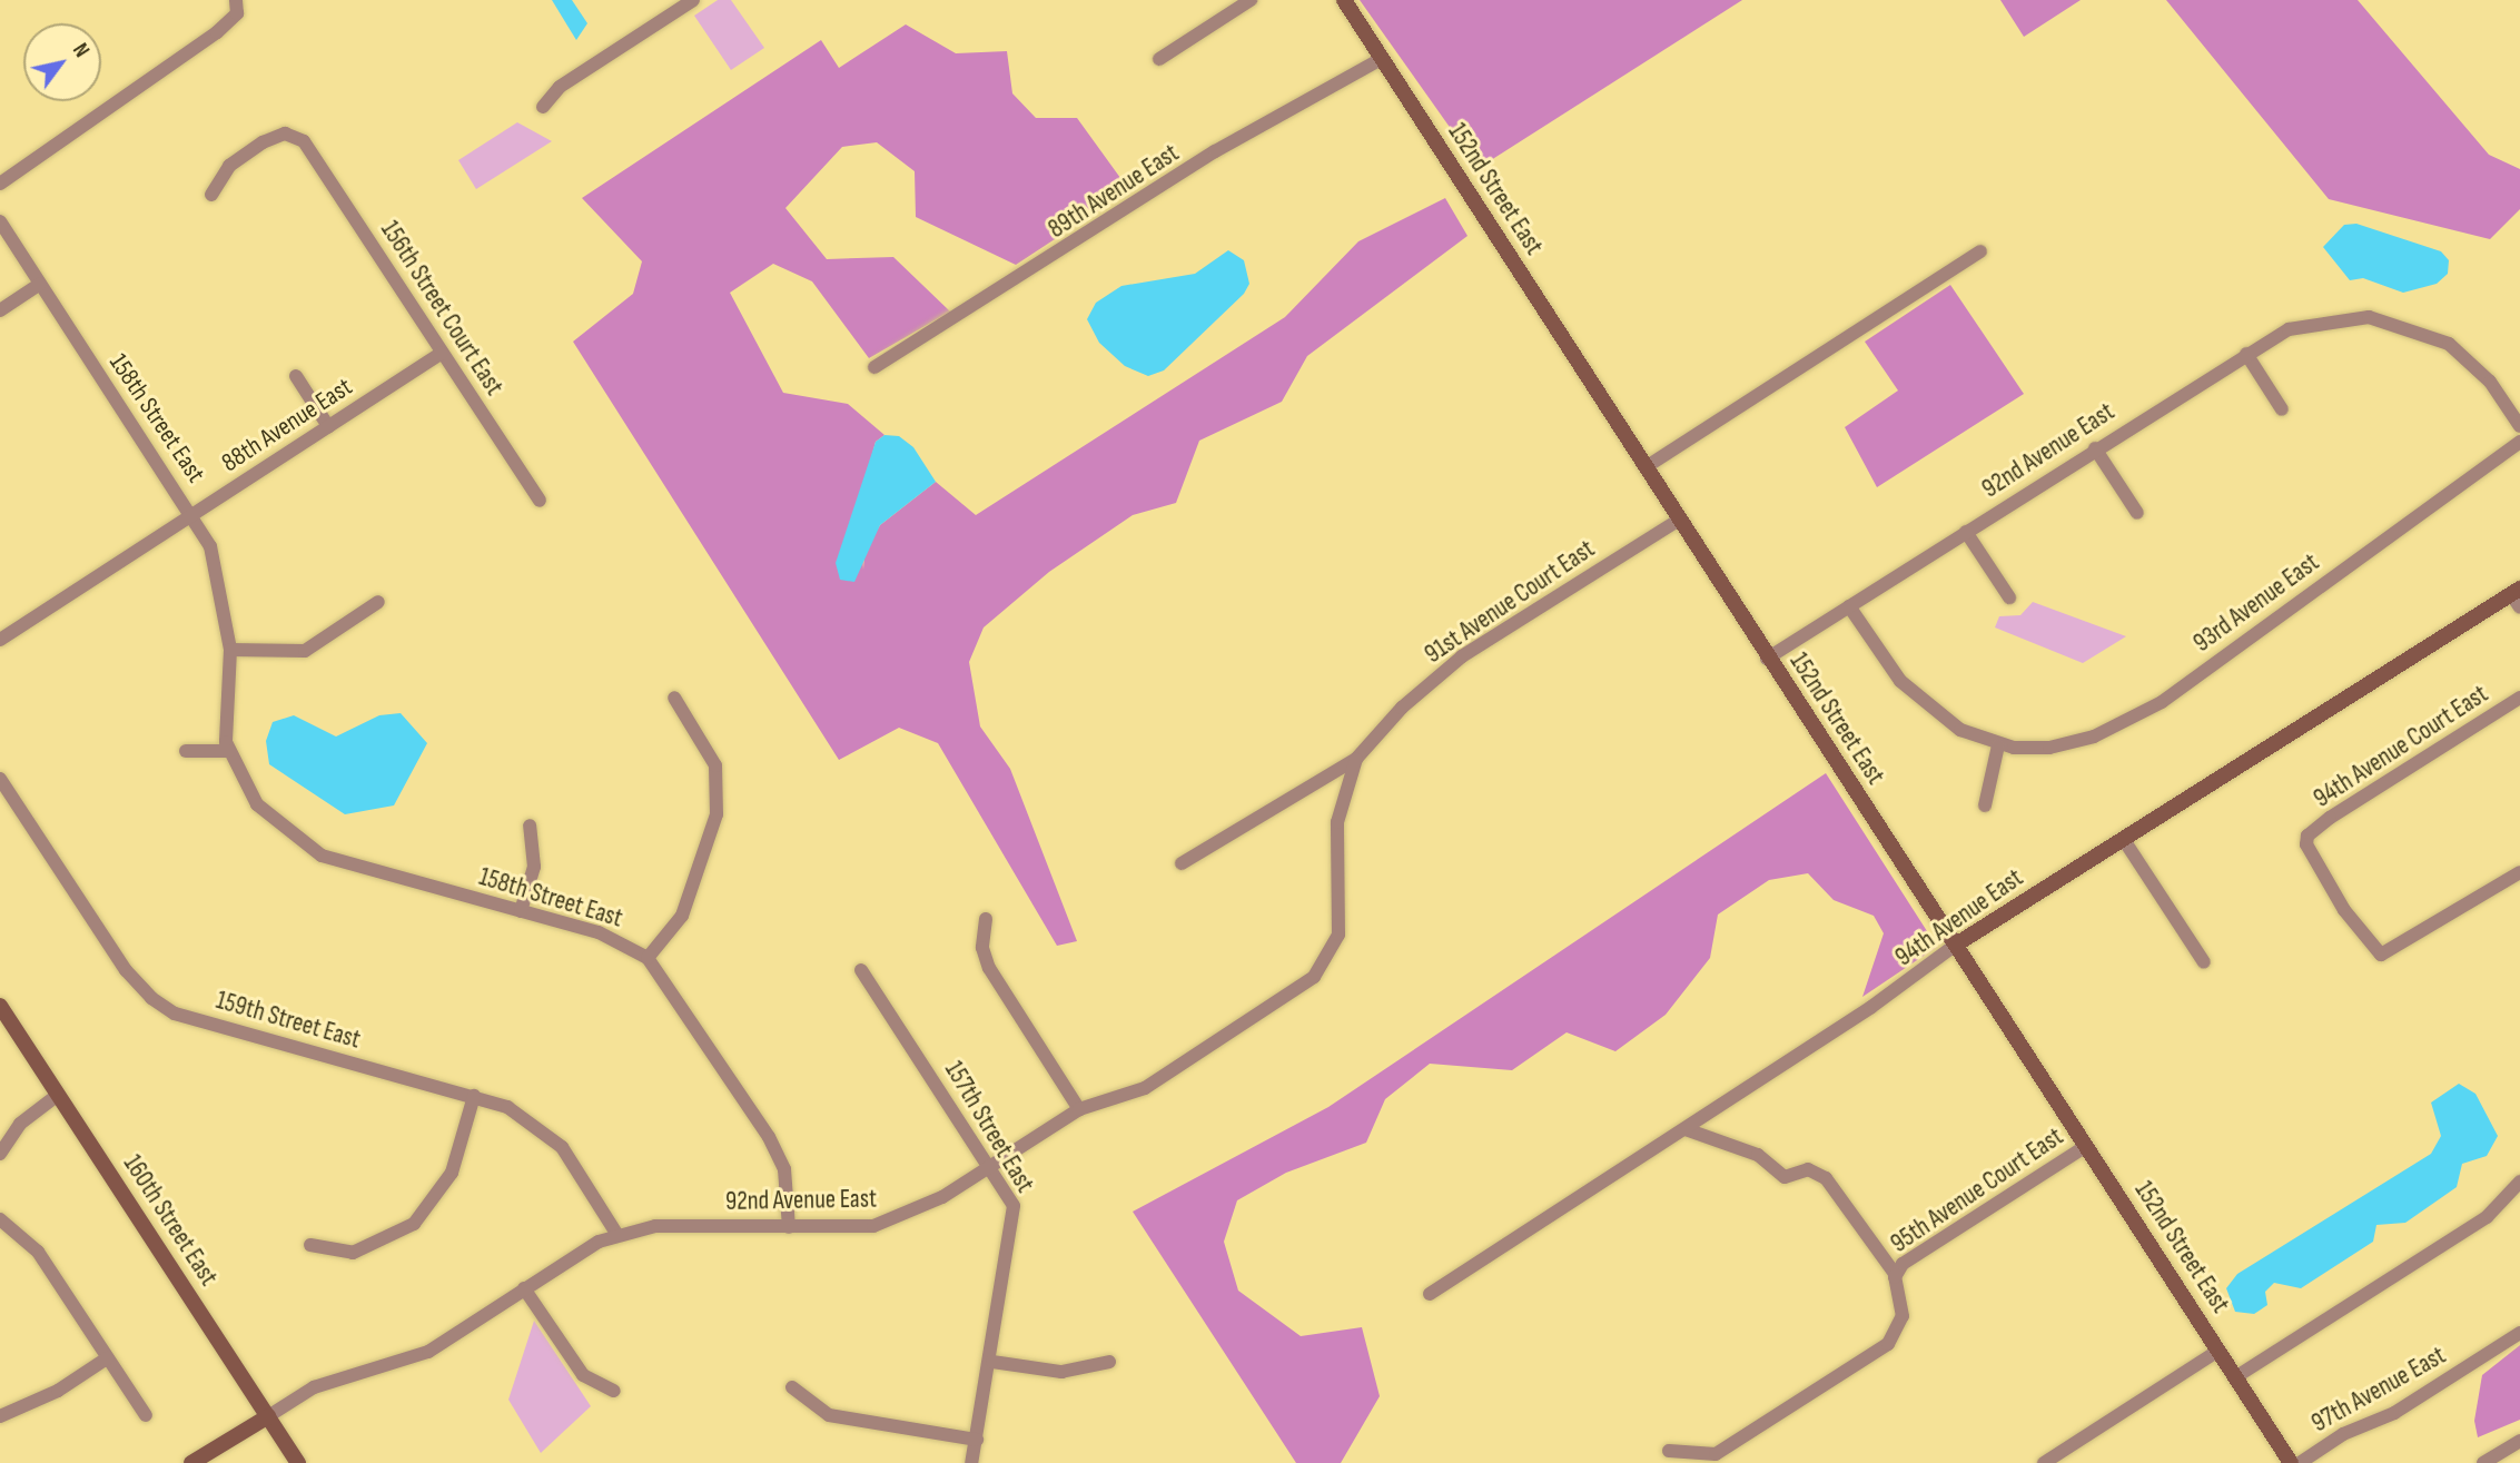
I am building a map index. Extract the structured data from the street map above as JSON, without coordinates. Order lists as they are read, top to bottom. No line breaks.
{"streets":{"main road":["152nd Street East","94th Avenue East","160th Street East"],"street":["89th Avenue East","156th Street Court East","158th Street East","88th Avenue East","92nd Avenue East","91st Avenue Court East","93rd Avenue East","94th Avenue Court East","159th Street East","157th Street East","95th Avenue Court East","97th Avenue East"]},"crossings":[["152nd Street East","89th Avenue East"],["152nd Street East","92nd Avenue East"],["152nd Street East","91st Avenue Court East"],["152nd Street East","94th Avenue East"],["152nd Street East","95th Avenue Court East"],["156th Street Court East","88th Avenue East"],["158th Street East","88th Avenue East"],["158th Street East","92nd Avenue East"],["92nd Avenue East","91st Avenue Court East"],["92nd Avenue East","93rd Avenue East"],["92nd Avenue East","159th Street East"],["92nd Avenue East","157th Street East"],["92nd Avenue East","160th Street East"]],"north":"top right"}
